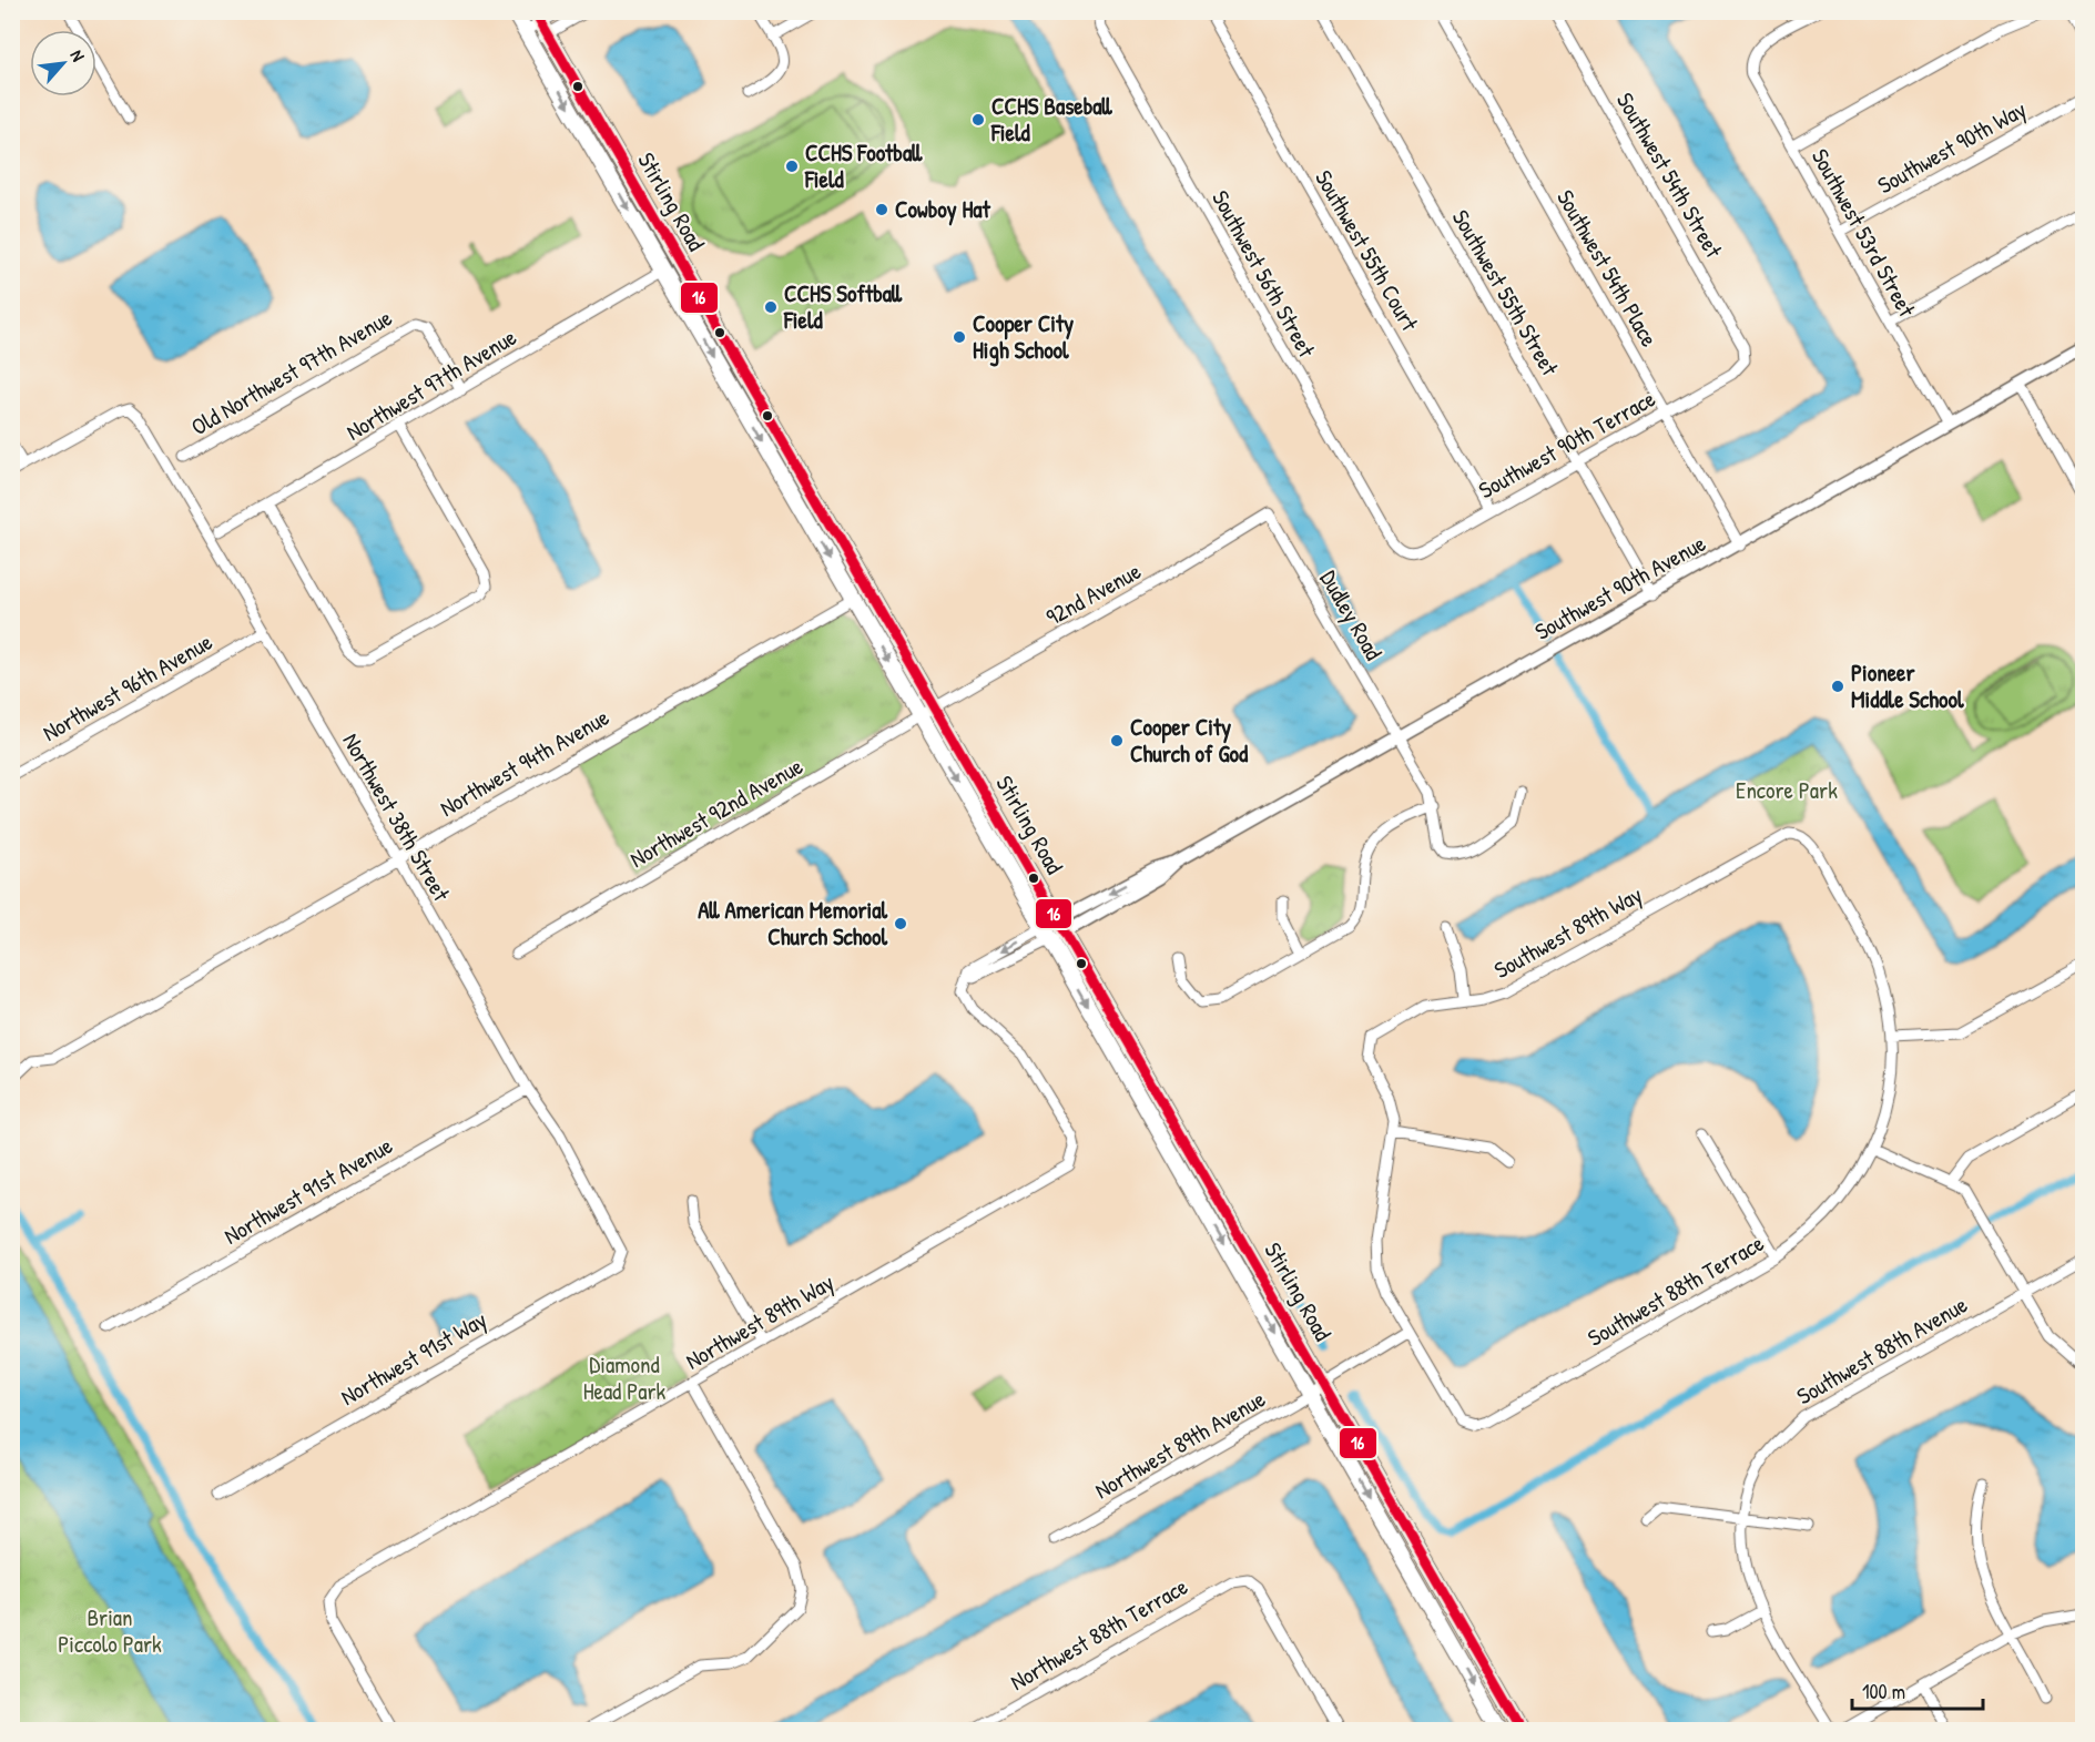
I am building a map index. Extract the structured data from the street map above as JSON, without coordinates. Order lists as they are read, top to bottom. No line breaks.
{"streets":{"main road":["Stirling Road"],"street":["Southwest 90th Way","Southwest 54th Street","Southwest 53rd Street","Southwest 55th Court","Southwest 54th Place","Southwest 56th Street","Southwest 55th Street","Old Northwest 97th Avenue","Northwest 97th Avenue","Southwest 90th Terrace","Southwest 90th Avenue","92nd Avenue","Dudley Road","Northwest 96th Avenue","Northwest 94th Avenue","Northwest 92nd Avenue","Northwest 38th Street","Southwest 89th Way","Northwest 91st Avenue","Southwest 88th Terrace","Northwest 89th Way","Southwest 88th Avenue","Northwest 91st Way","Northwest 89th Avenue","Northwest 88th Terrace"]},"crossings":[["Southwest 90th Way","Southwest 53rd Street"],["Southwest 54th Street","Southwest 90th Terrace"],["Stirling Road","Northwest 97th Avenue"],["Stirling Road","Southwest 90th Avenue"],["Stirling Road","92nd Avenue"],["Stirling Road","Northwest 94th Avenue"],["Stirling Road","Northwest 92nd Avenue"],["Stirling Road","Northwest 89th Way"],["Stirling Road","Northwest 89th Avenue"],["Southwest 53rd Street","Southwest 90th Avenue"],["Southwest 55th Court","Southwest 90th Terrace"],["Southwest 54th Place","Southwest 90th Terrace"],["Southwest 54th Place","Southwest 90th Avenue"],["Southwest 56th Street","Southwest 90th Terrace"],["Southwest 55th Street","Southwest 90th Terrace"],["Southwest 55th Street","Southwest 90th Avenue"],["Old Northwest 97th Avenue","Northwest 97th Avenue"],["Southwest 90th Avenue","Dudley Road"],["92nd Avenue","Dudley Road"],["92nd Avenue","Northwest 92nd Avenue"],["Northwest 96th Avenue","Northwest 38th Street"],["Northwest 94th Avenue","Northwest 38th Street"],["Northwest 38th Street","Northwest 91st Avenue"],["Northwest 38th Street","Northwest 91st Way"],["Southwest 89th Way","Southwest 88th Terrace"],["Southwest 88th Terrace","Northwest 89th Avenue"]],"parks":["Encore Park","Diamond Head Park","Brian Piccolo Park"],"places":["CCHS Baseball Field","CCHS Football Field","Cowboy Hat","CCHS Softball Field","Cooper City High School","Pioneer Middle School","Cooper City Church of God","All American Memorial Church School"],"lines":["transit line 16"],"scale_bar":"100 m","north":"top right"}
